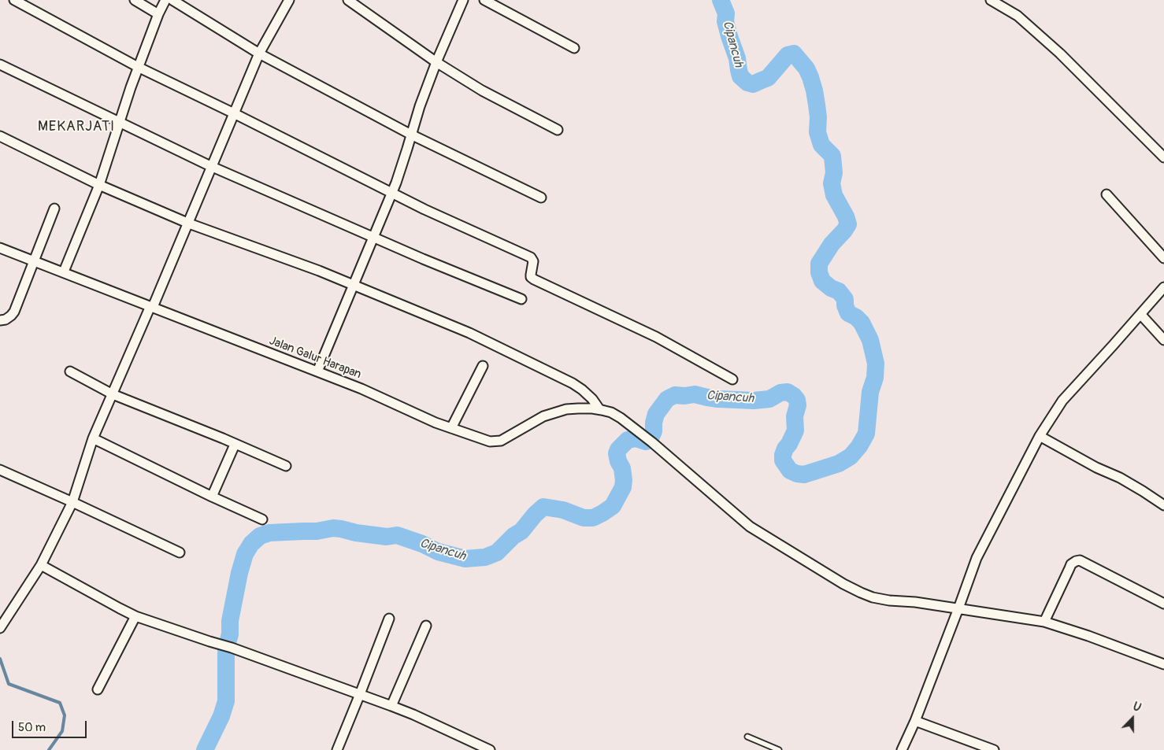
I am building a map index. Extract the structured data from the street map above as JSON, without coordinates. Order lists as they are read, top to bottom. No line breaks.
{"streets":{"street":["Jalan Galur Harapan"]},"districts":["MEKARJATI"],"water":["Cipancuh"],"scale_bar":"50 m","north":"top"}
